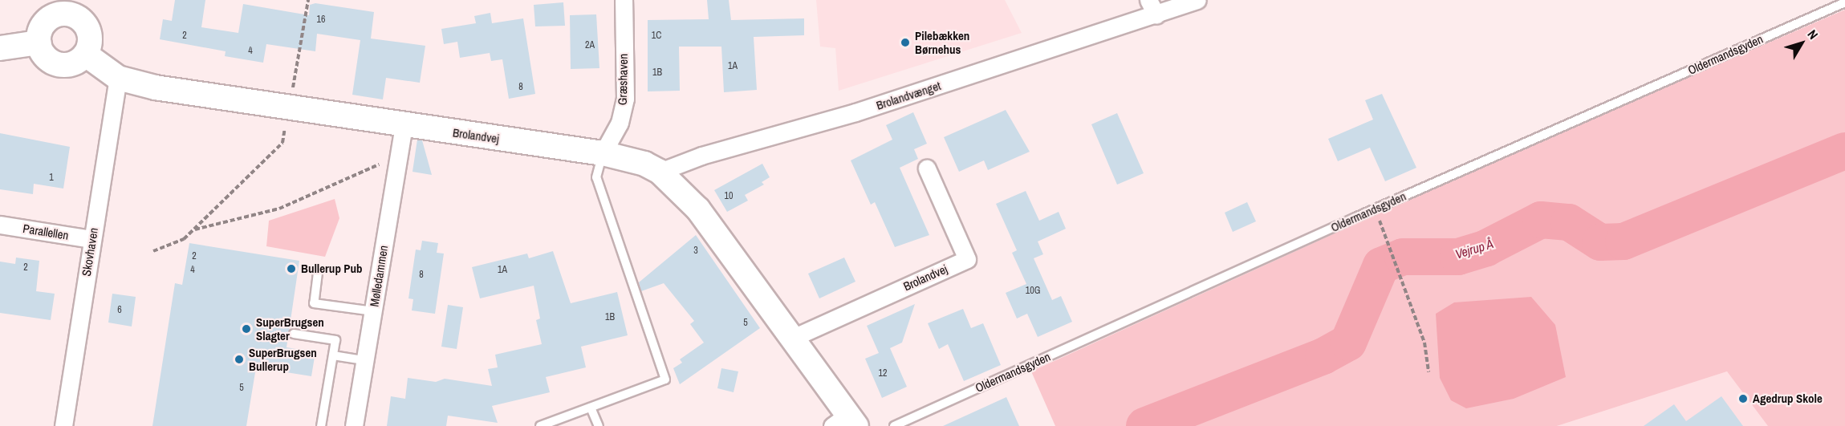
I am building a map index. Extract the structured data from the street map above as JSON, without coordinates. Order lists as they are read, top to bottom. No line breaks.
{"streets":{"street":["Græshaven","Brolandvænget","Brolandvej","Parallellen","Skovhaven","Mølledammen"],"lane":["Oldermandsgyden"]},"crossings":[["Græshaven","Brolandvej"],["Brolandvænget","Brolandvej"],["Brolandvej","Skovhaven"],["Brolandvej","Mølledammen"],["Parallellen","Skovhaven"]],"water":["Vejrup Å"],"places":["Pilebækken Børnehus","Bullerup Pub","SuperBrugsen Slagter","SuperBrugsen Bullerup","Agedrup Skole"],"house_numbers":["16","2","1C","2A","4","1A","1B","8","1","10","3","2","2","4","1A","8","10G","6","1B","5","12","5"],"north":"top right"}
